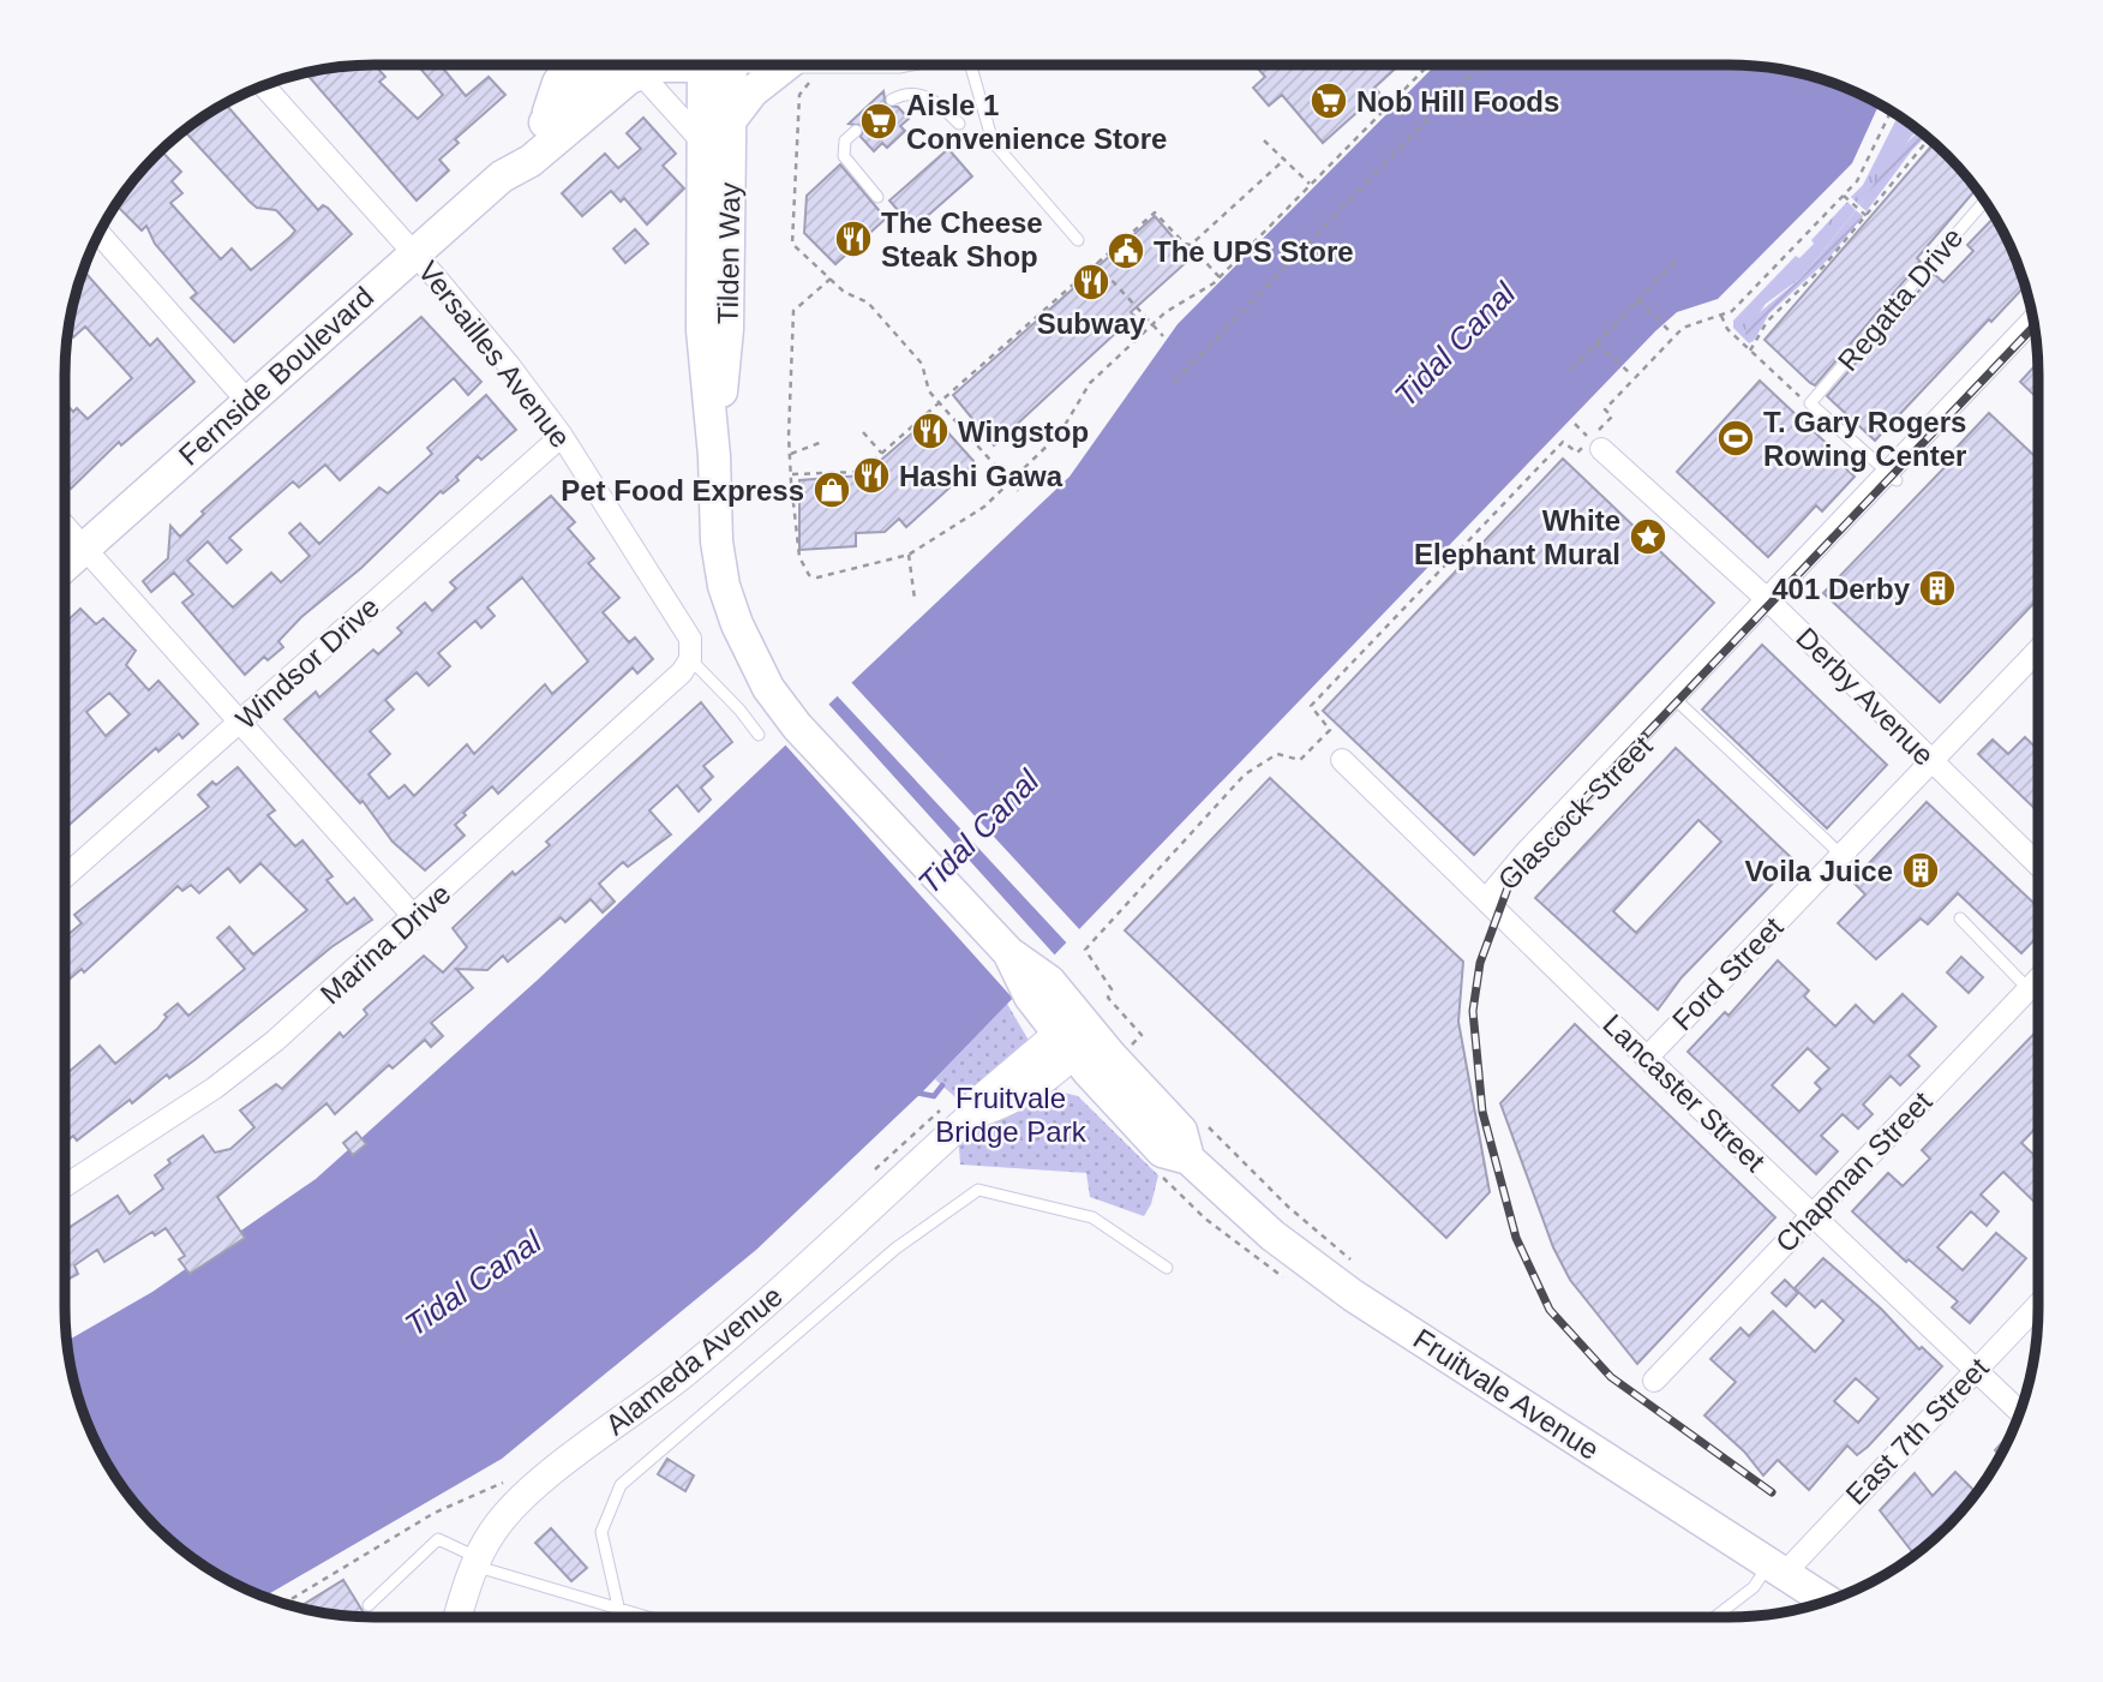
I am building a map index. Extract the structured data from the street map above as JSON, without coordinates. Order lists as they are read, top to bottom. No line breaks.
{"streets":{"main road":["Tilden Way","Fernside Boulevard","Fruitvale Avenue"],"street":["Versailles Avenue","Windsor Drive","Derby Avenue","Glascock Street","Marina Drive","Ford Street","Lancaster Street","Chapman Street","Alameda Avenue","East 7th Street"],"lane":["Regatta Drive"]},"crossings":[["Tilden Way","Fruitvale Avenue"],["Versailles Avenue","Fernside Boulevard"],["Versailles Avenue","Windsor Drive"],["Versailles Avenue","Marina Drive"],["Derby Avenue","Glascock Street"],["Derby Avenue","Ford Street"],["Glascock Street","Lancaster Street"],["Ford Street","Lancaster Street"],["Lancaster Street","Chapman Street"],["Lancaster Street","East 7th Street"],["Alameda Avenue","Fruitvale Avenue"],["Fruitvale Avenue","East 7th Street"]],"water":["Tidal Canal"],"parks":["Fruitvale Bridge Park"],"places":{"supermarket":["Nob Hill Foods","Aisle 1 Convenience Store"],"restaurant":["The Cheese Steak Shop","Subway","Wingstop","Hashi Gawa"],"public building":["The UPS Store"],"sports":["T. Gary Rogers Rowing Center"],"shop":["Pet Food Express"],"place":["White Elephant Mural"],"building":["401 Derby","Voila Juice"]}}
